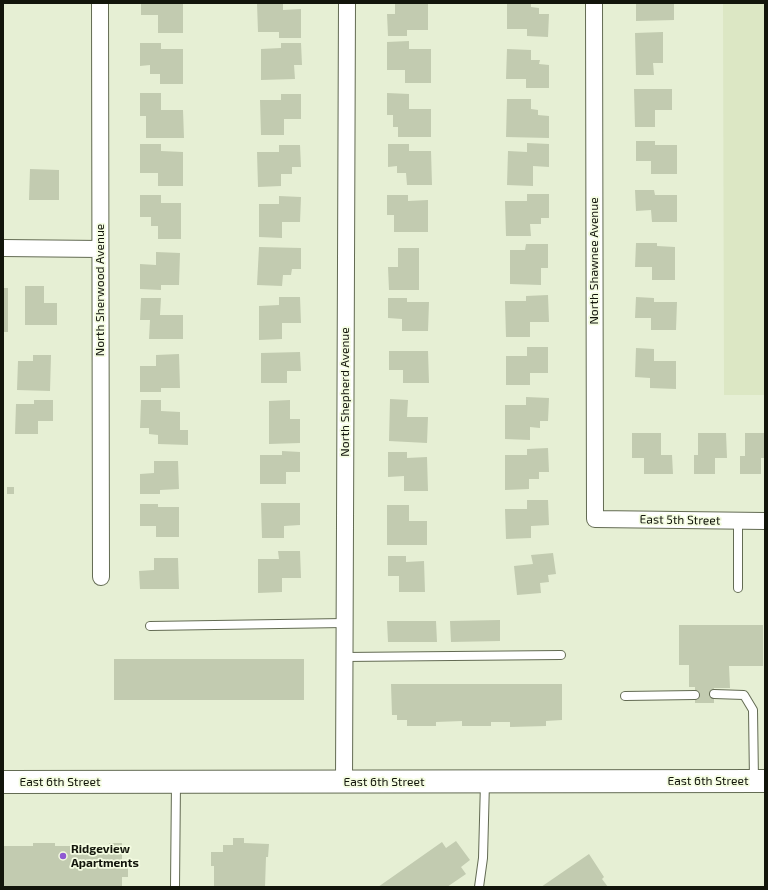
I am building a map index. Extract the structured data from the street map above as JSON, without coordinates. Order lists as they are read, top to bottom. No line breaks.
{"streets":{"main road":["East 6th Street"],"street":["North Shawnee Avenue","North Sherwood Avenue","North Shepherd Avenue","East 5th Street"]},"crossings":[["North Shawnee Avenue","East 5th Street"],["North Shepherd Avenue","East 6th Street"]],"places":["Ridgeview Apartments"]}
